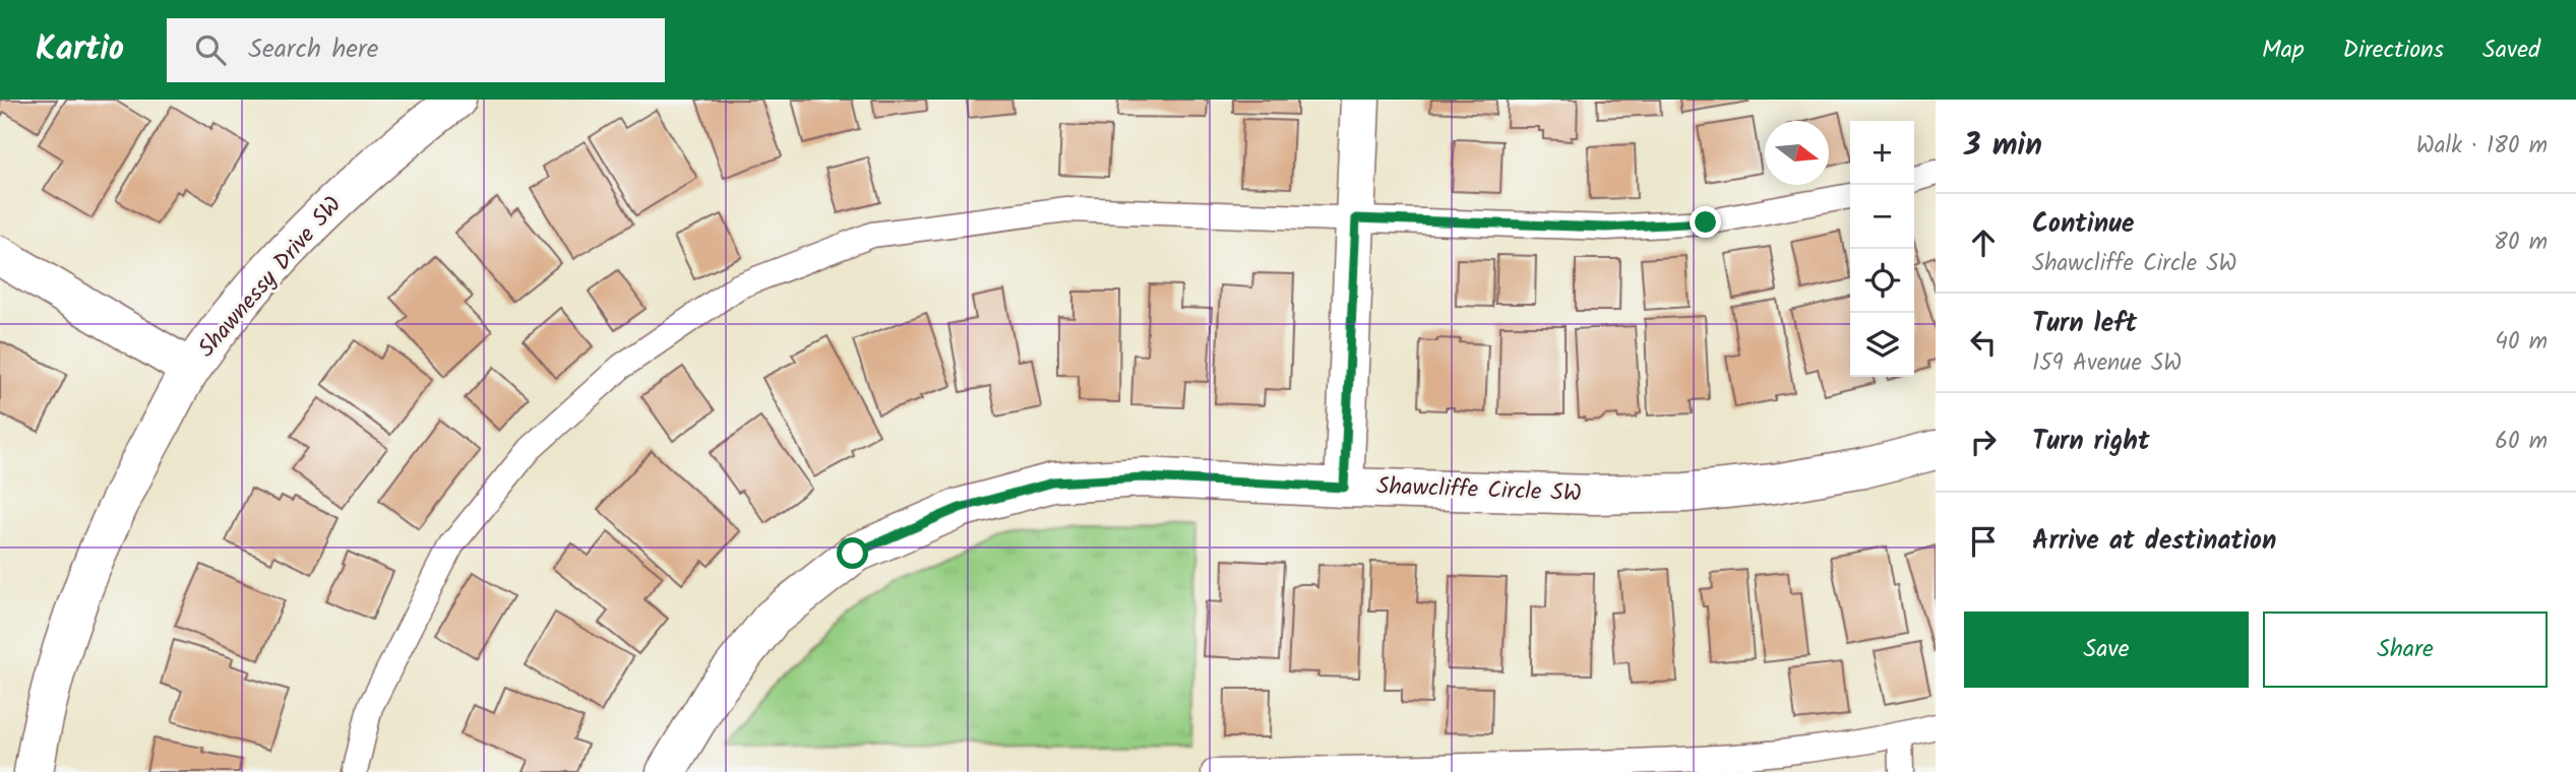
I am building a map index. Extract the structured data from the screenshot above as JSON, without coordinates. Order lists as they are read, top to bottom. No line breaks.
{"streets":{"street":["Shawnessy Drive SW","Shawcliffe Circle SW"]},"north":"right","page":{"header":"Kartio","search":"Search here","nav":["Map","Directions","Saved"],"heading":["3 min","Walk · 180 m"],"map_buttons":["+","−"],"list":[["Continue","Shawcliffe Circle SW","80 m"],["Turn left","159 Avenue SW","40 m"],["Turn right","60 m"],"Arrive at destination"],"buttons":["Save","Share"]}}
